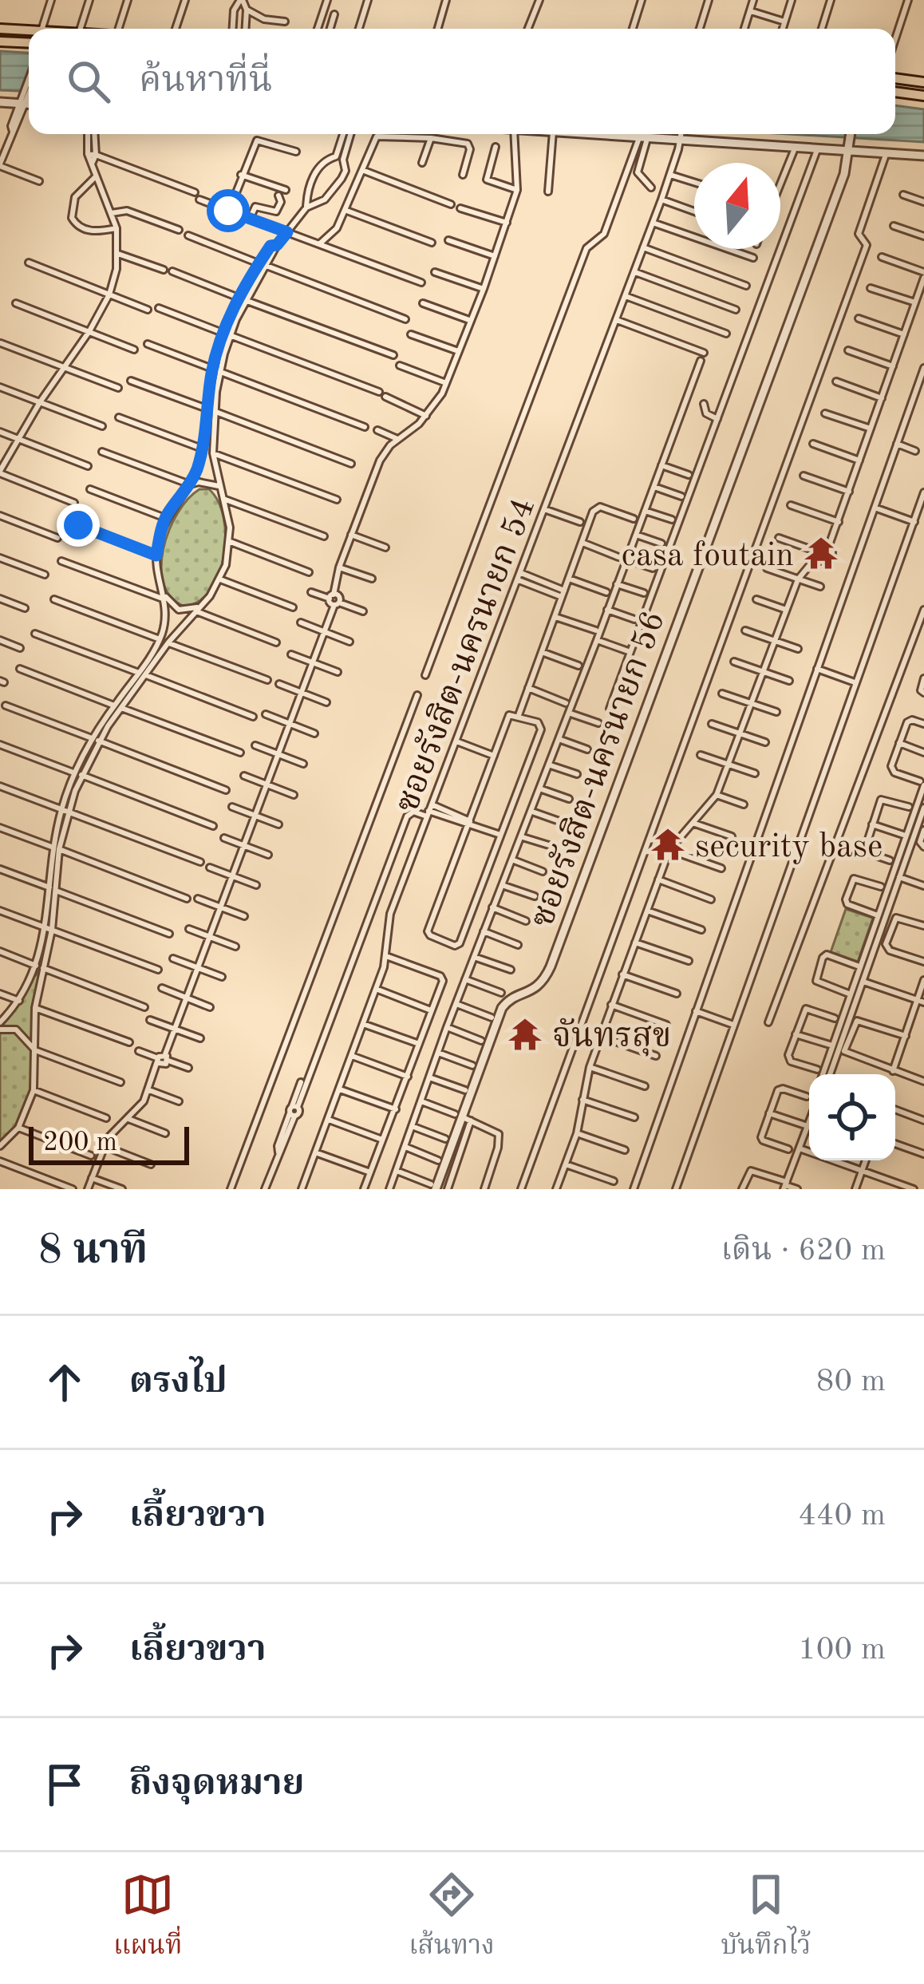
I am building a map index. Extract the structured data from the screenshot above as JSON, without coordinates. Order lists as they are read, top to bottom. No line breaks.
{"streets":{"street":["ซอยรังสิต-นครนายก 54","ซอยรังสิต-นครนายก 56"]},"places":{"temple":["casa foutain","security base","จันทรสุข"]},"scale_bar":"200 m","north":"top","page":{"search":"ค้นหาที่นี่","scale":"200 m","heading":["8 นาที","เดิน · 620 m"],"list":[["ตรงไป","80 m"],["เลี้ยวขวา","440 m"],["เลี้ยวขวา","100 m"],"ถึงจุดหมาย"],"nav":["แผนที่","เส้นทาง","บันทึกไว้"]}}
